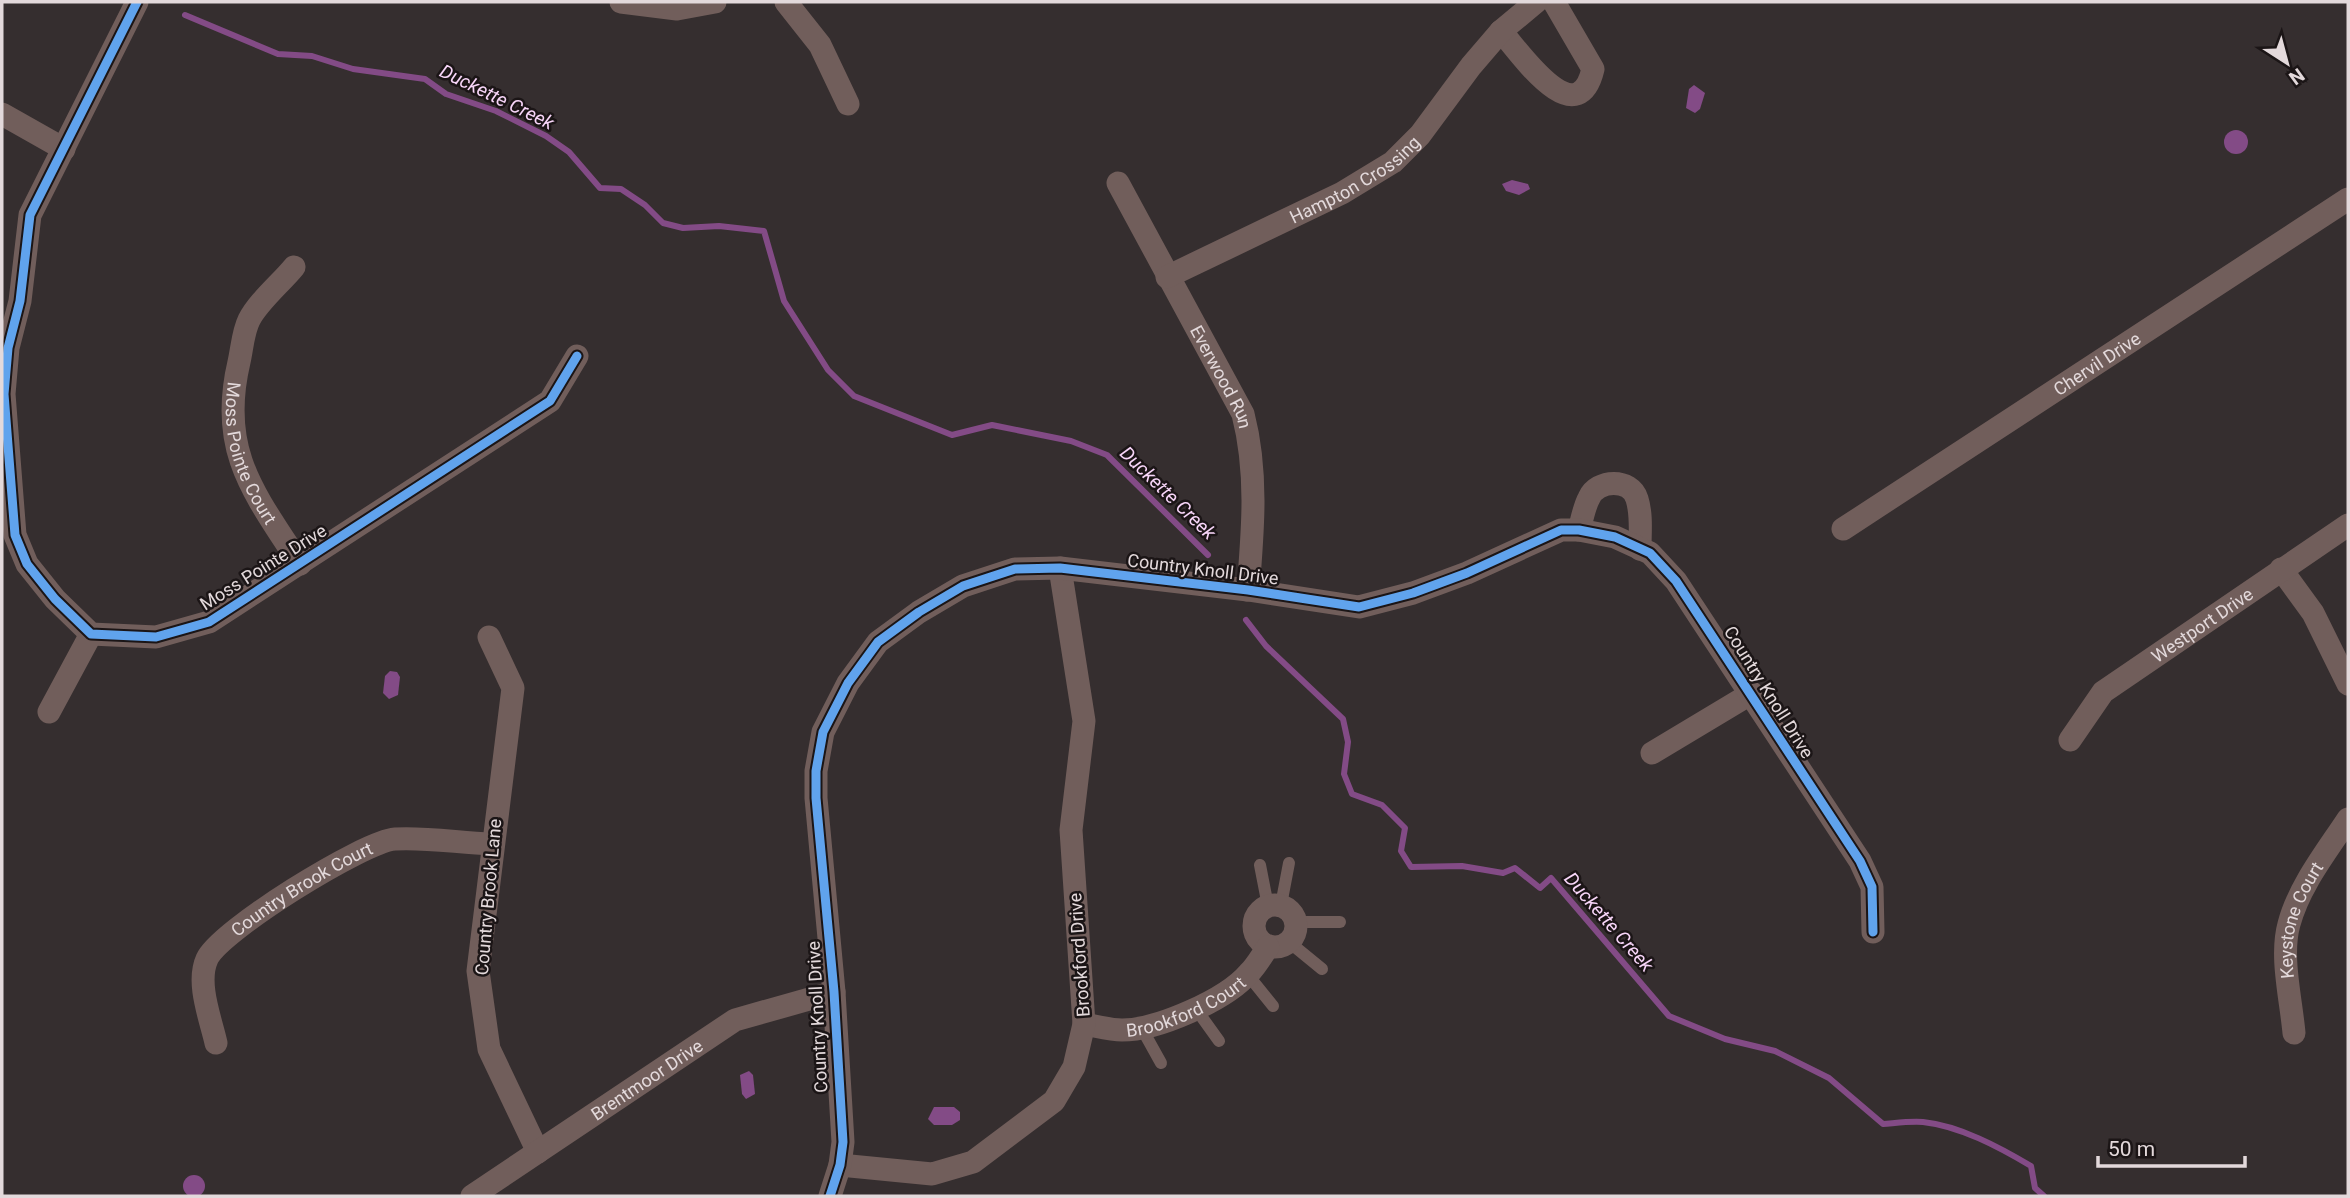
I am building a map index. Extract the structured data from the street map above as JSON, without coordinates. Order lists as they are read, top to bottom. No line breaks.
{"streets":{"street":["Hampton Crossing","Chervil Drive","Everwood Run","Moss Pointe Court","Moss Pointe Drive","Country Knoll Drive","Westport Drive","Country Brook Court","Country Brook Lane","Keystone Court","Brookford Drive","Brookford Court","Brentmoor Drive"]},"crossings":[["Hampton Crossing","Everwood Run"],["Everwood Run","Country Knoll Drive"],["Moss Pointe Court","Moss Pointe Drive"],["Country Knoll Drive","Brookford Drive"],["Country Knoll Drive","Brentmoor Drive"],["Country Brook Court","Country Brook Lane"],["Country Brook Lane","Brentmoor Drive"],["Brookford Drive","Brookford Court"]],"water":["Duckette Creek"],"scale_bar":"50 m","north":"bottom right"}
